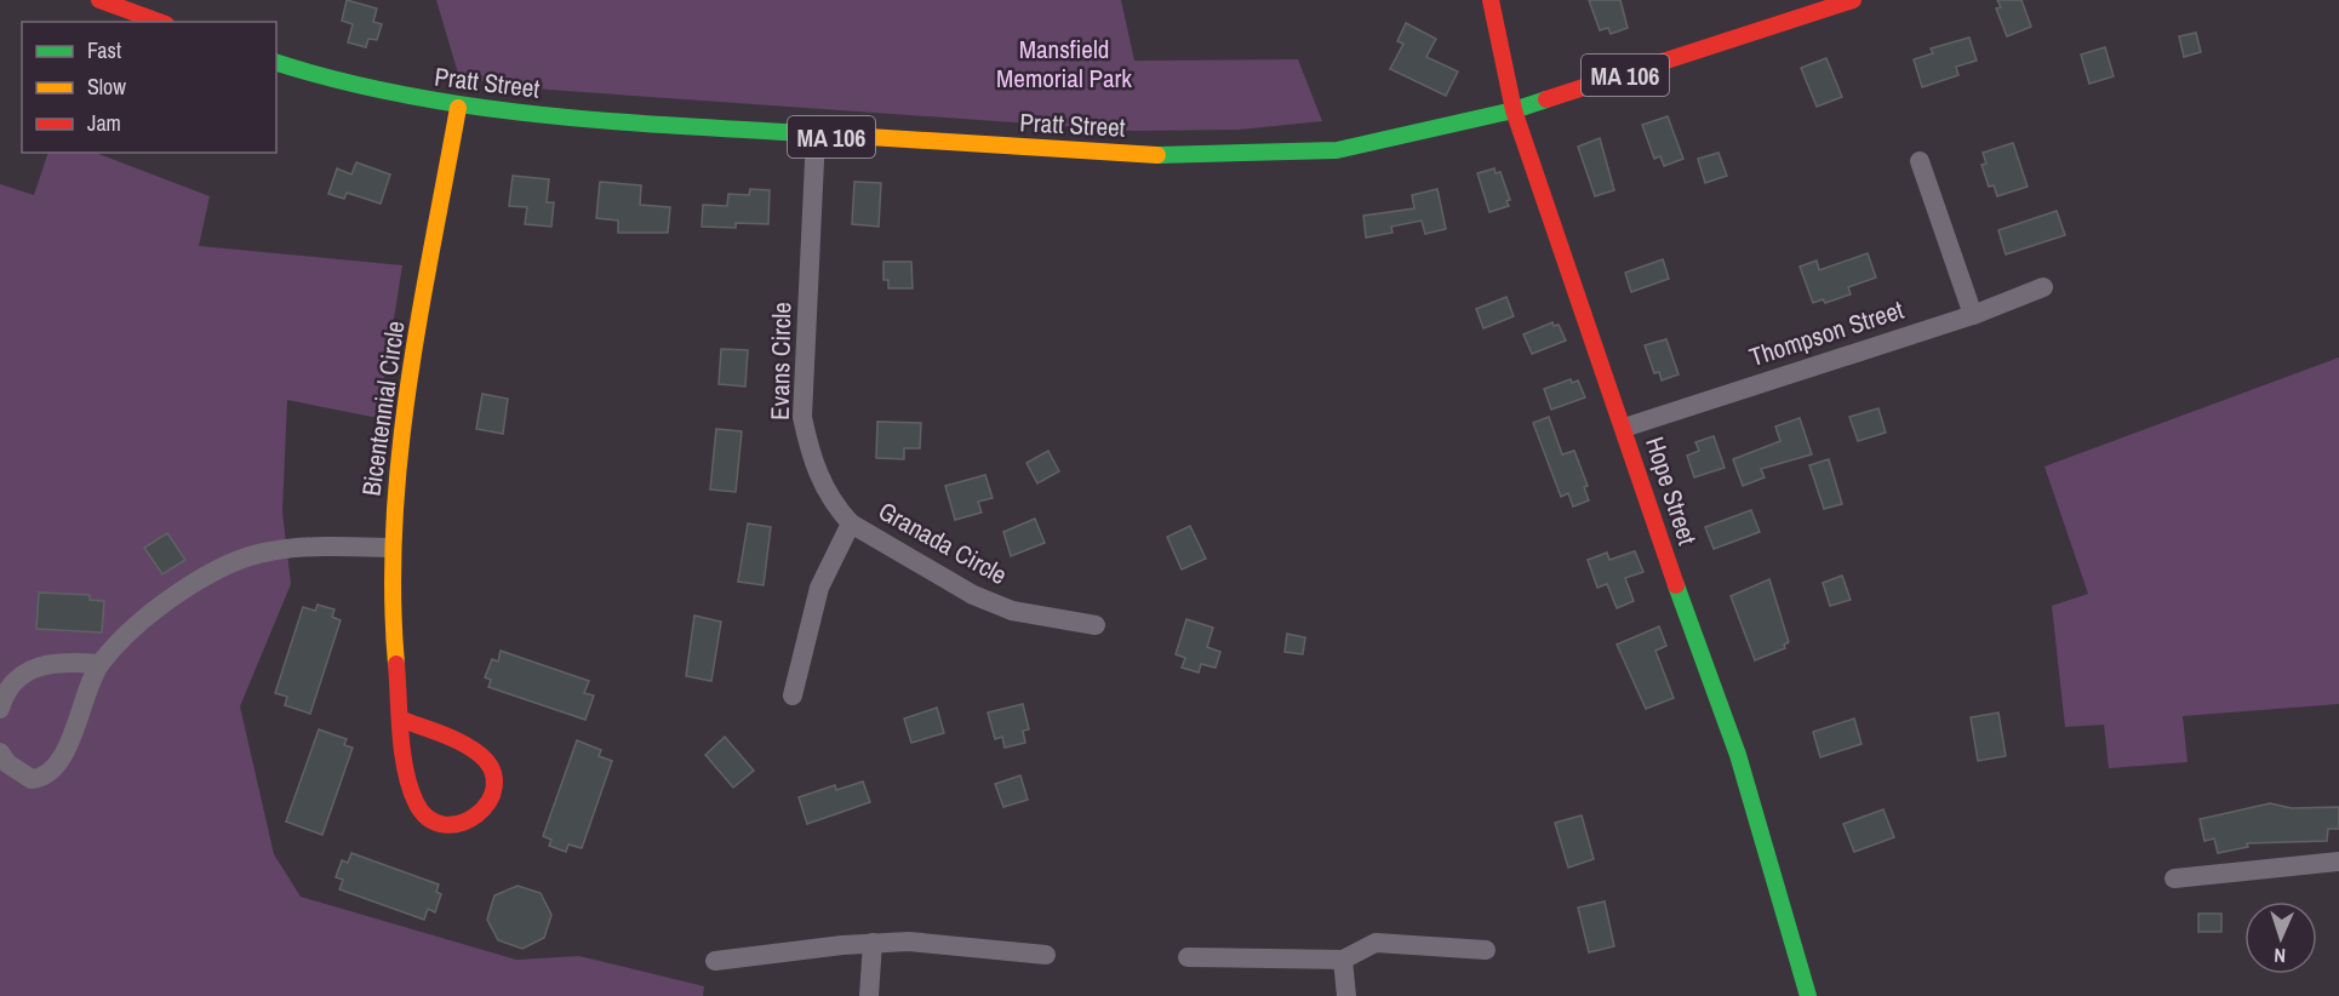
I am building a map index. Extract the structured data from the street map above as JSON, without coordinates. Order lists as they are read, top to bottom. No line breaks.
{"streets":{"street":["MA 106","Pratt Street","Thompson Street","Evans Circle","Bicentennial Circle","Hope Street","Granada Circle"]},"crossings":[["Pratt Street","Evans Circle"],["Pratt Street","Bicentennial Circle"],["Pratt Street","Hope Street"],["Thompson Street","Hope Street"],["Evans Circle","Granada Circle"]],"parks":["Mansfield Memorial Park"],"legend":["Fast","Slow","Jam"],"north":"bottom"}
